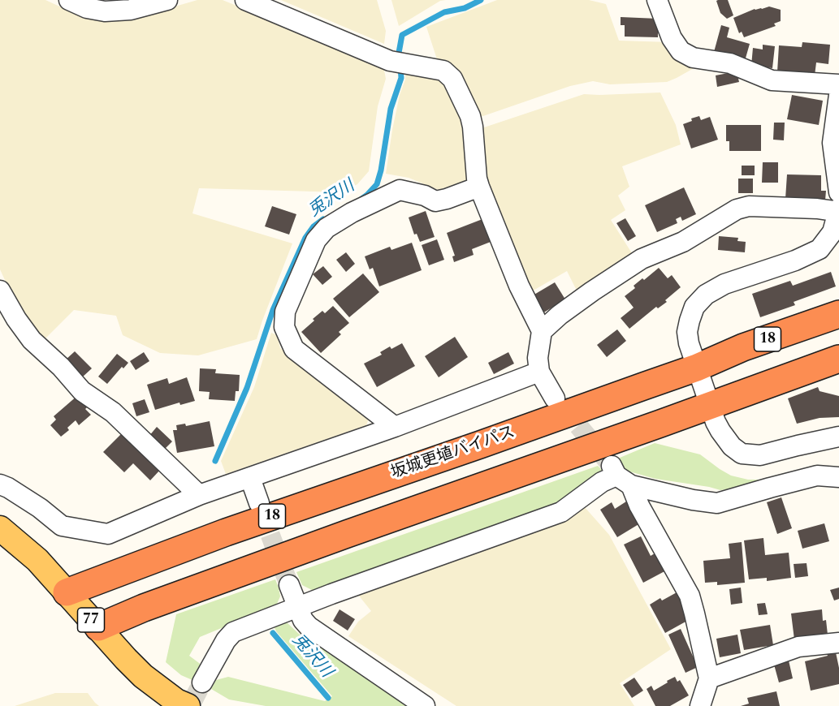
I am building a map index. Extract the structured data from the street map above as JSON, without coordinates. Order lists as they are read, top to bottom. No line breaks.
{"streets":{"highway":["18","坂城更埴バイパス"],"main road":["77"]},"crossings":[["坂城更埴バイパス","77"]],"water":["兎沢川"]}
